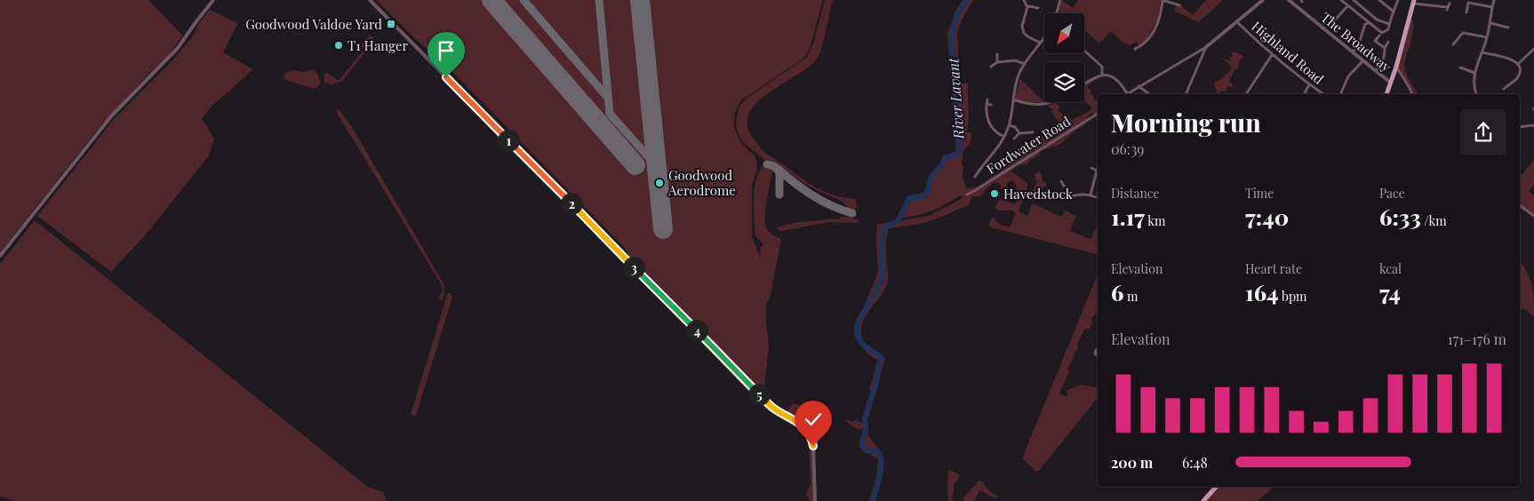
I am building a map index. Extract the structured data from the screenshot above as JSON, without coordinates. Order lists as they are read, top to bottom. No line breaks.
{"streets":{"street":["The Broadway","Highland Road","Fordwater Road"]},"water":["River Lavant"],"places":{"transit":["Goodwood Valdoe Yard"],"other":["T1 Hanger","Goodwood Aerodrome","Havedstock"]},"north":"bottom left","page":{"heading":["Morning run","06:39"],"pins":["1","2","3","4","5"],"stats":[["Distance","1.17 km"],["Time","7:40"],["Pace","6:33 /km"],["Elevation","6 m"],["Heart rate","164 bpm"],["kcal","74"]],"chart":["Elevation","171–176 m"],"list":[{"name":"200 m","note":"6:48"}]}}
